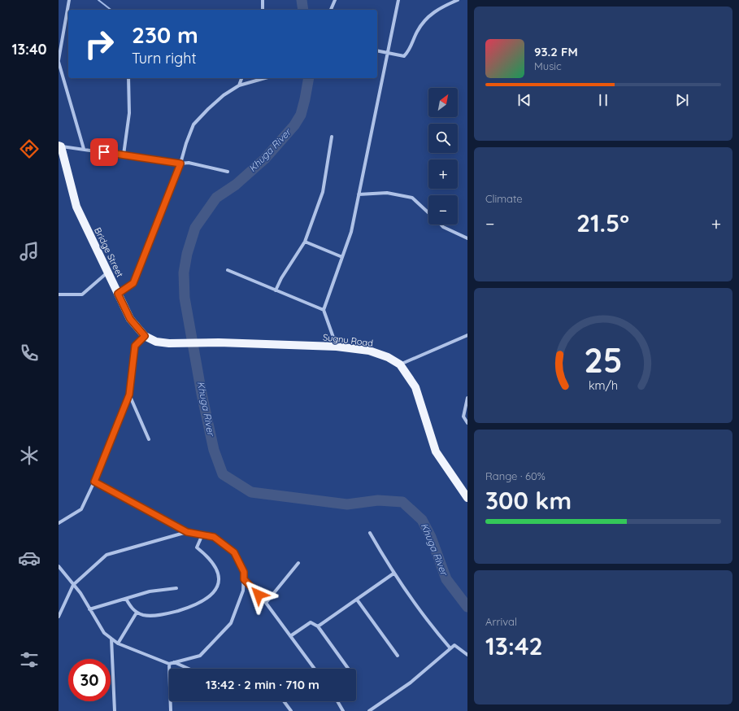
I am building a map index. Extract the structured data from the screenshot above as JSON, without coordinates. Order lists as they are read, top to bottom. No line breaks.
{"streets":{"main road":["Bridge Street","Sugnu Road"]},"crossings":[["Bridge Street","Sugnu Road"]],"water":["Khuga River"],"north":"top right","page":{"tabs":"13:40","turn":["230 m","Turn right"],"song":["93.2 FM","Music"],"map_buttons":["+","−"],"tile":["Climate",["Range · 60%","300 km"],["Arrival","13:42"]],"heat":["−","21.5°","+"],"limit":"30","trip":"13:42 · 2 min · 710 m","gauge":["25","km/h"]}}
